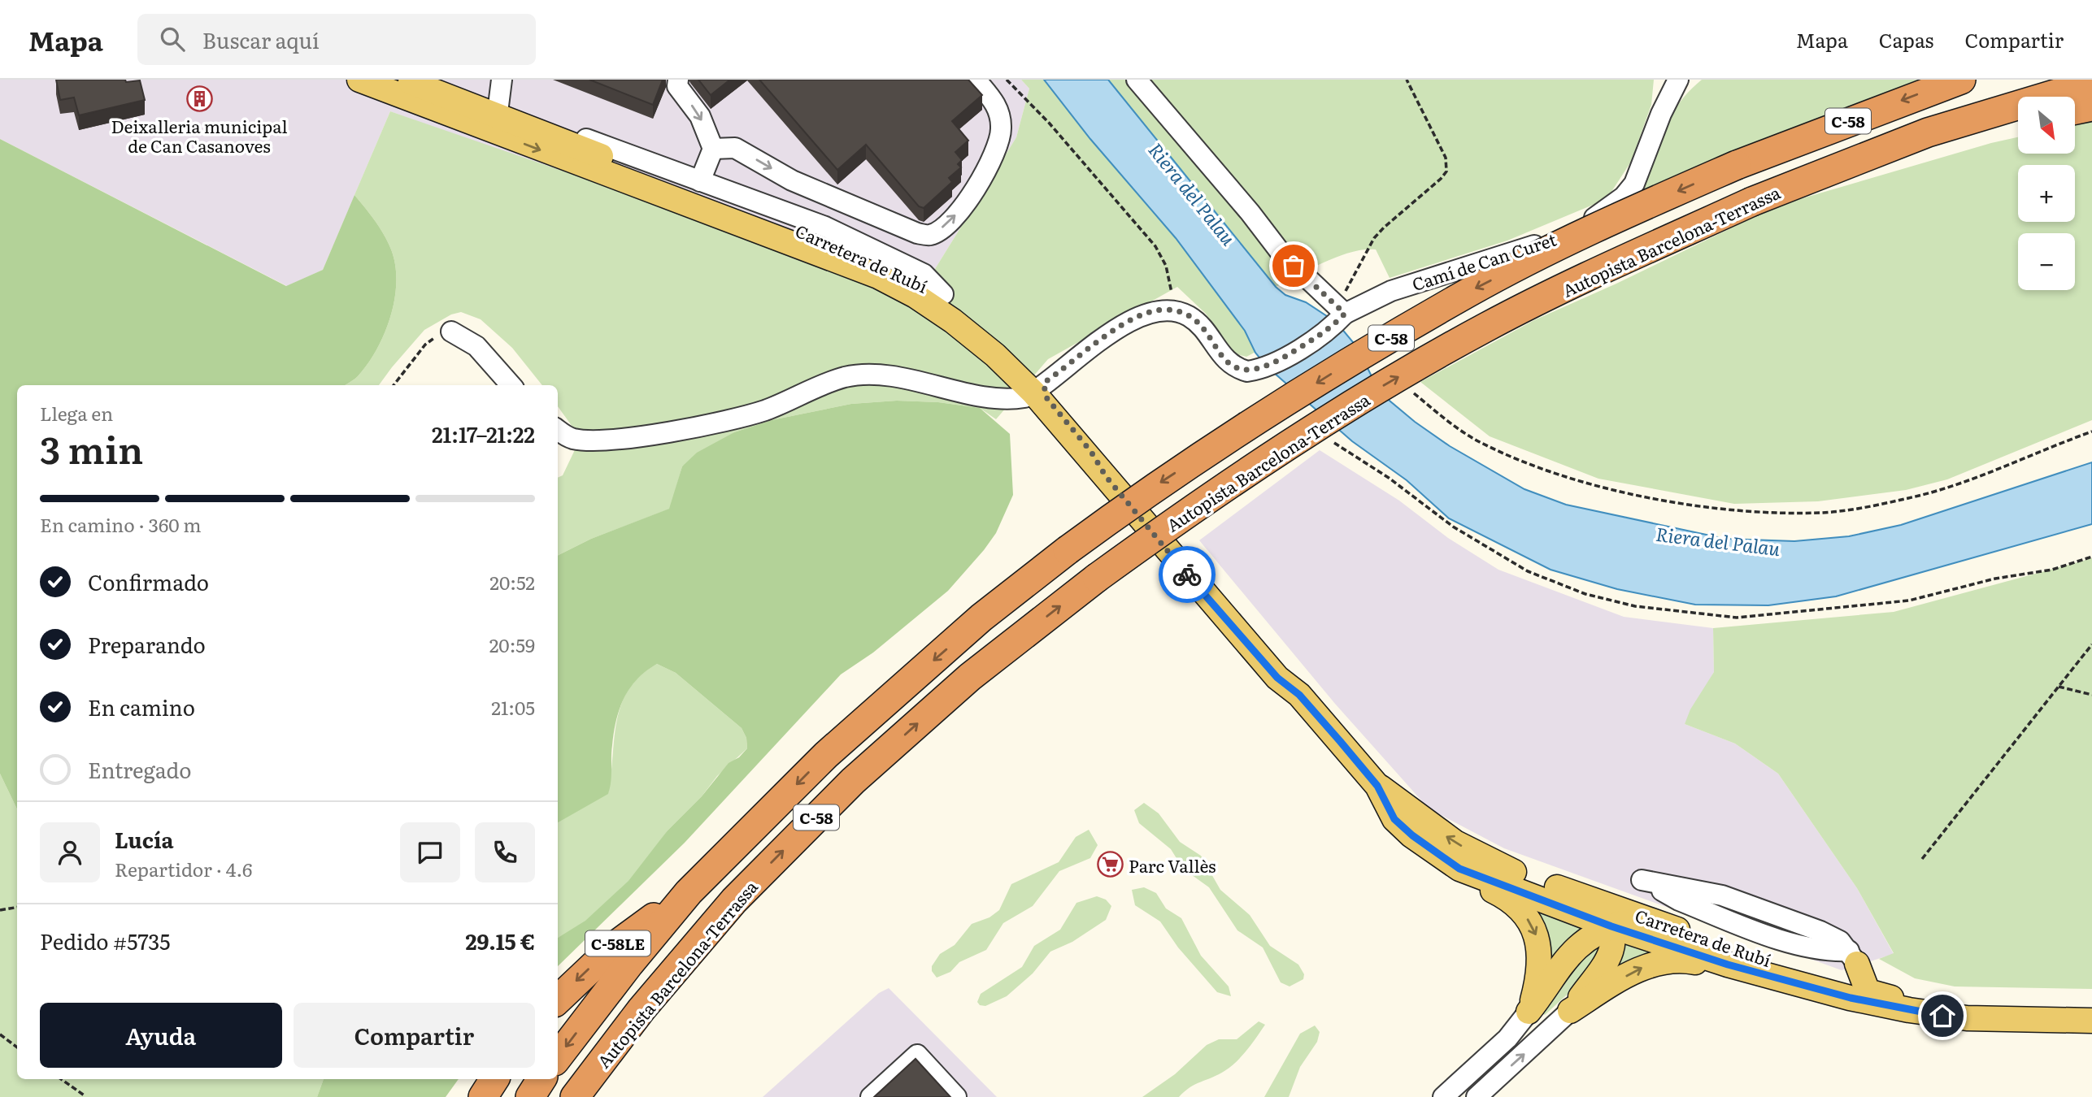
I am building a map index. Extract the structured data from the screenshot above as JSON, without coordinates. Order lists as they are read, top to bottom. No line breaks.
{"streets":{"highway":["C-58","Autopista Barcelona-Terrassa","C-58LE"],"main road":["Carretera de Rubí"],"street":["Camí de Can Curet"]},"crossings":[["C-58","C-58LE"]],"water":["Riera del Palau"],"places":{"building":["Deixalleria municipal de Can Casanoves"],"supermarket":["Parc Vallès"]},"north":"bottom right","page":{"header":"Mapa","search":"Buscar aquí","nav":["Mapa","Capas","Compartir"],"map_buttons":["+","−"],"heading":["3 min","Llega en","21:17–21:22"],"panel":["Lucía","Repartidor · 4.6","Pedido #5735","29.15 €"],"bar":"En camino · 360 m","list":[["Confirmado","20:52"],["Preparando","20:59"],["En camino","21:05"],"Entregado"],"buttons":["Ayuda","Compartir"]}}
